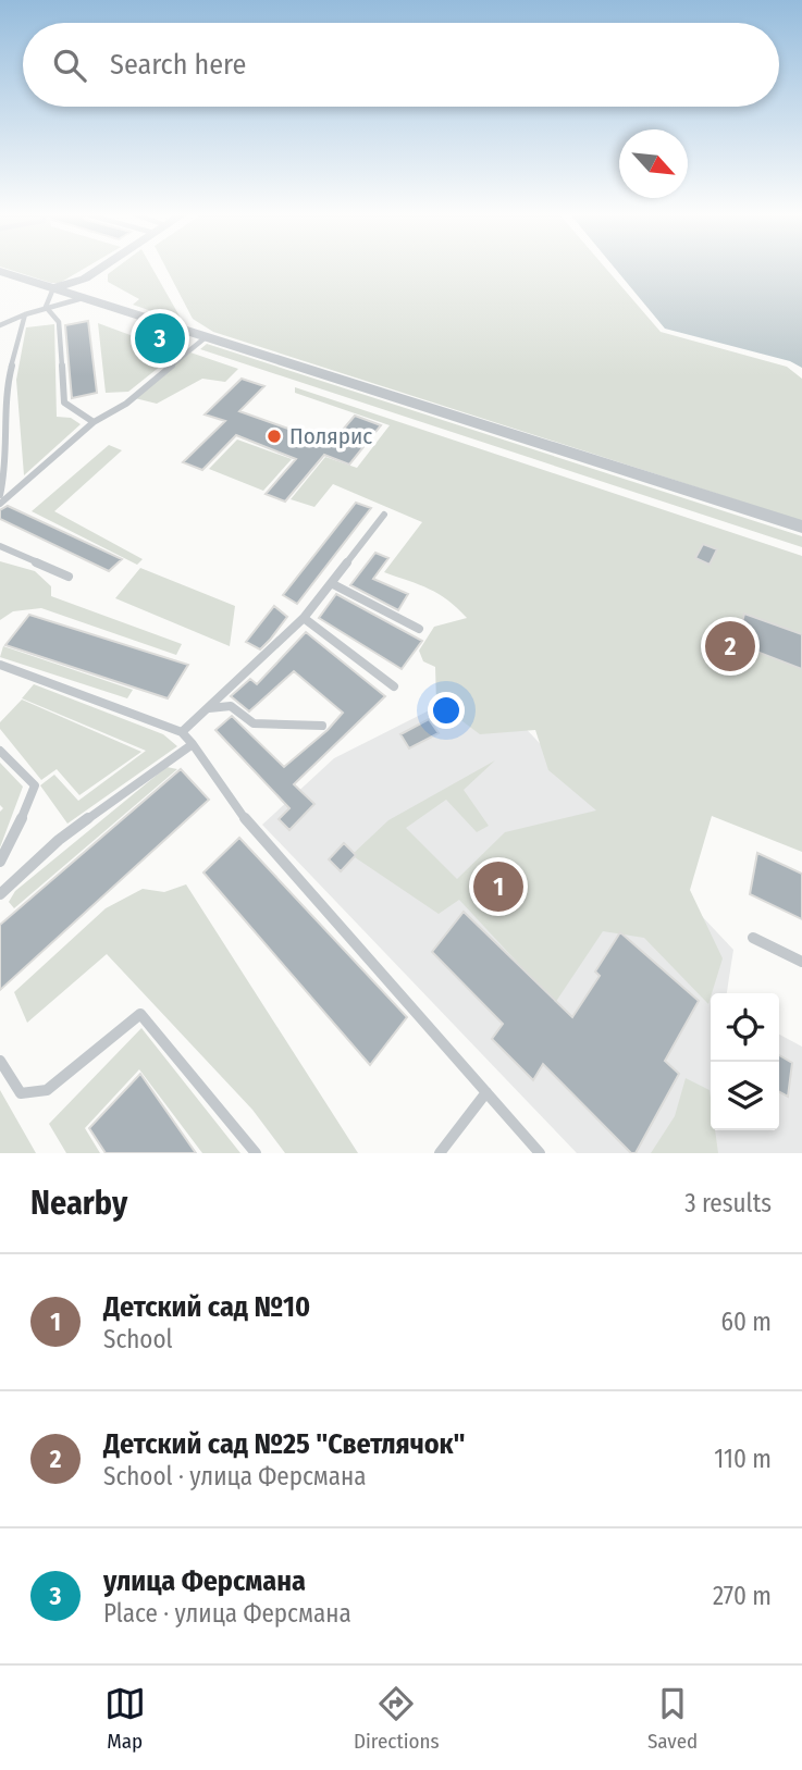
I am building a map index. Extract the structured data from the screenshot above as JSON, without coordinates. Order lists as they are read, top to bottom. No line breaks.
{"places":["Полярис"],"north":"bottom right","page":{"search":"Search here","pins":["3","2","1"],"heading":["Nearby","3 results"],"list":[{"mark":"1","name":"Детский сад №10","note":"School","value":"60 m"},{"mark":"2","name":"Детский сад №25 \"Светлячок\"","note":"School · улица Ферсмана","value":"110 m"},{"mark":"3","name":"улица Ферсмана","note":"Place · улица Ферсмана","value":"270 m"}],"nav":["Map","Directions","Saved"]}}
